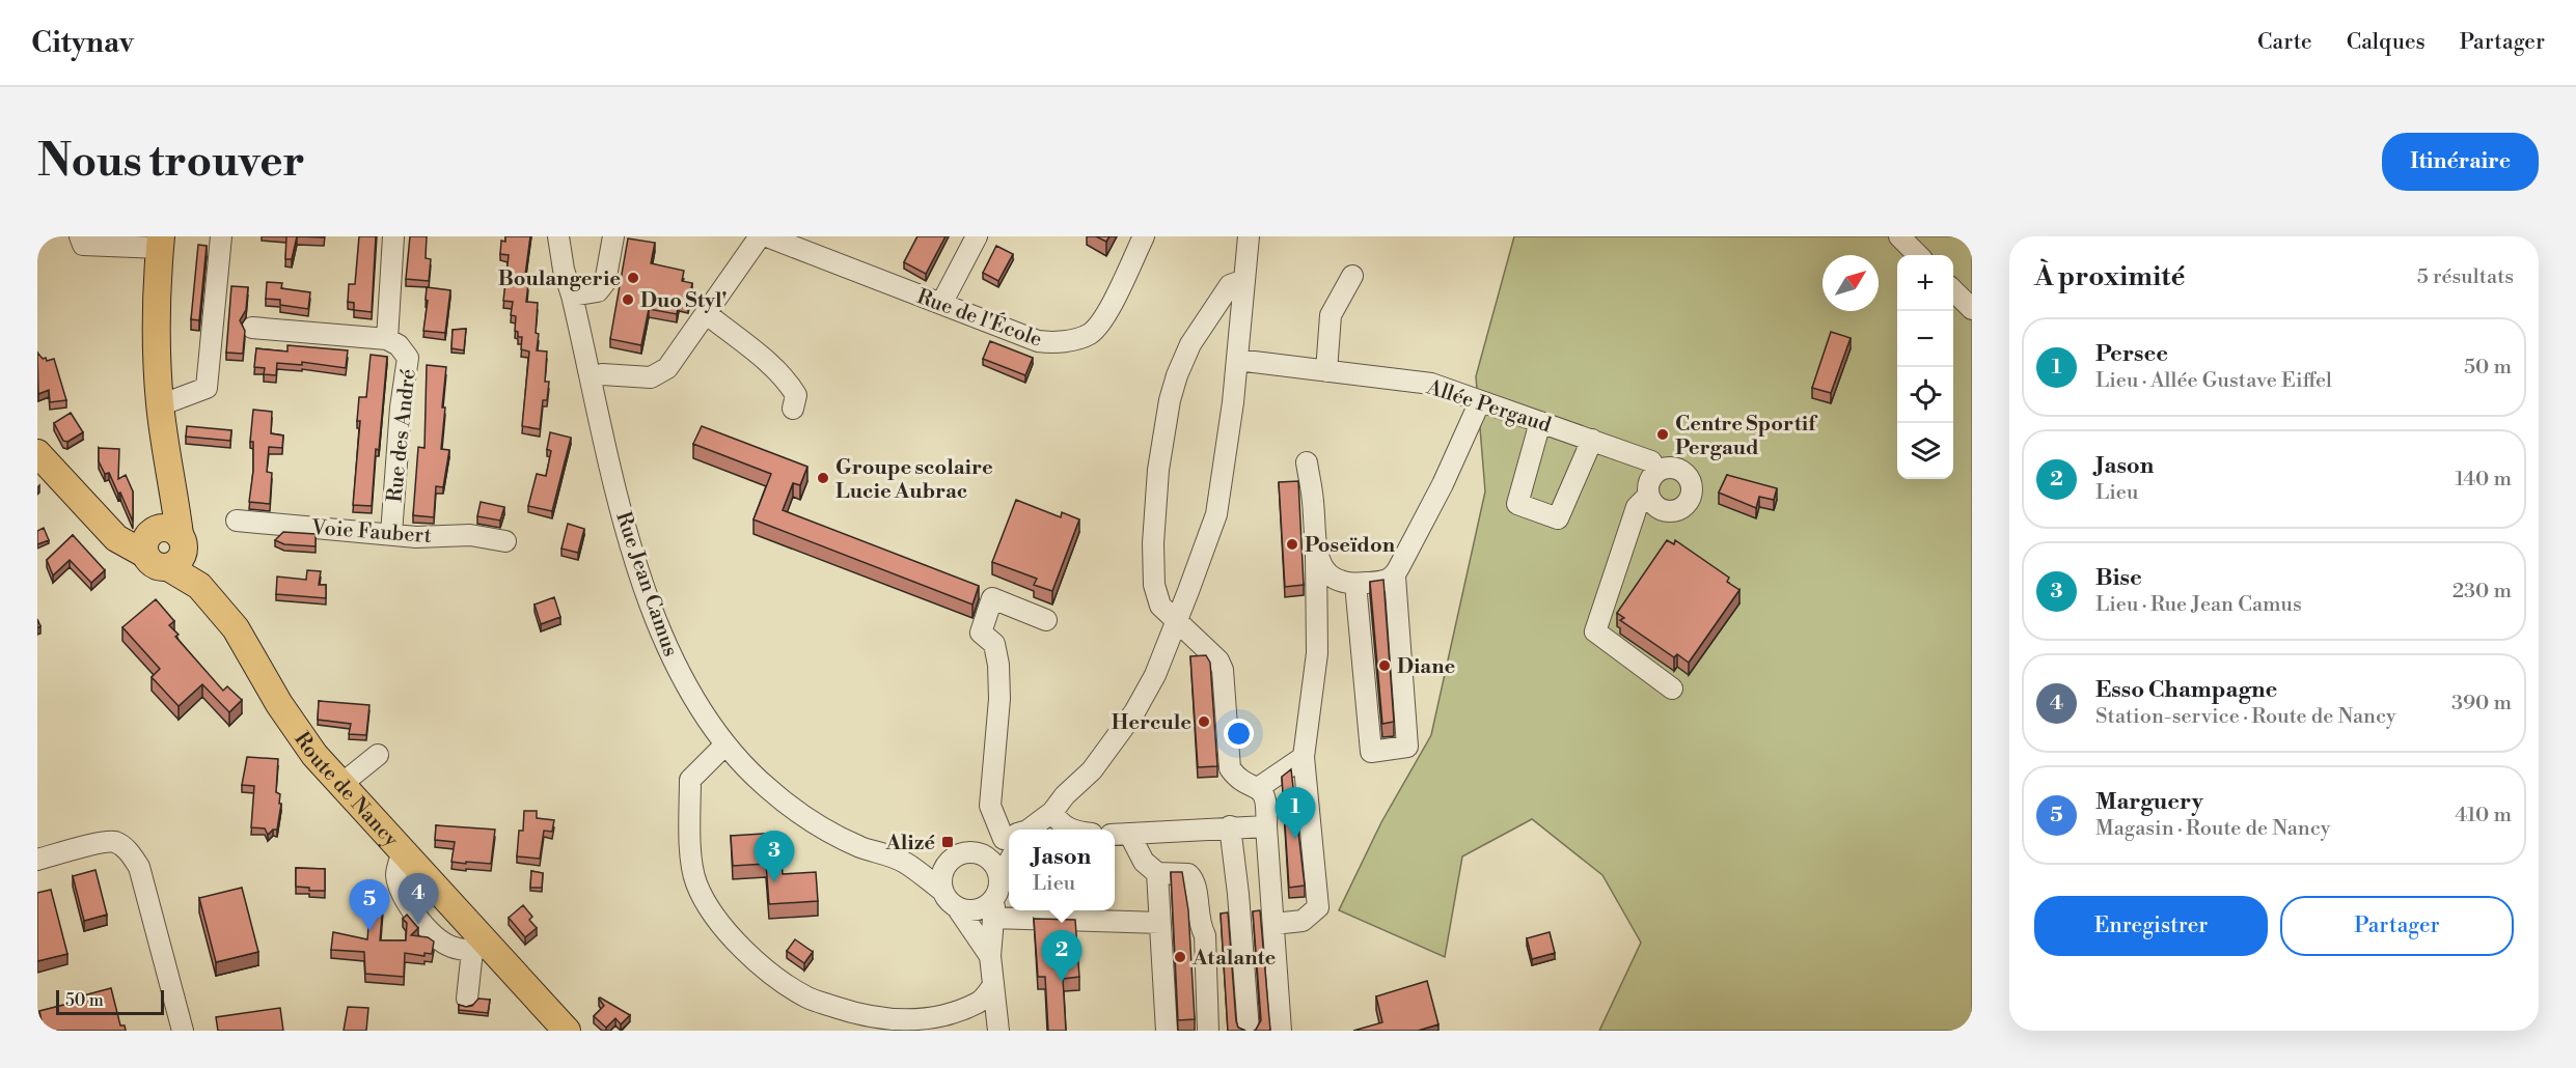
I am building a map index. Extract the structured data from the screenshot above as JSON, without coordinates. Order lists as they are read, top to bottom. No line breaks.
{"streets":{"main road":["Route de Nancy"],"street":["Rue de l'École","Allée Pergaud","Rue des André","Voie Faubert","Rue Jean Camus"]},"crossings":[["Rue des André","Voie Faubert"]],"places":{"other":["Boulangerie","Duo Styl'","Centre Sportif Pergaud","Groupe scolaire Lucie Aubrac","Poseïdon","Diane","Hercule","Atalante"],"transit":["Alizé"]},"scale_bar":"50 m","north":"top right","page":{"header":"Citynav","nav":["Carte","Calques","Partager"],"buttons":["Itinéraire",["Enregistrer","Partager"]],"title":"Nous trouver","heading":["À proximité","5 résultats"],"map_buttons":["+","−"],"list":[{"mark":"1","name":"Persee","note":"Lieu · Allée Gustave Eiffel","value":"50 m"},{"mark":"2","name":"Jason","note":"Lieu","value":"140 m"},{"mark":"3","name":"Bise","note":"Lieu · Rue Jean Camus","value":"230 m"},{"mark":"4","name":"Esso Champagne","note":"Station-service · Route de Nancy","value":"390 m"},{"mark":"5","name":"Marguery","note":"Magasin · Route de Nancy","value":"410 m"}],"pins":["1","3","4","5","2"],"popup":["Jason","Lieu"],"scale":"50 m"}}
